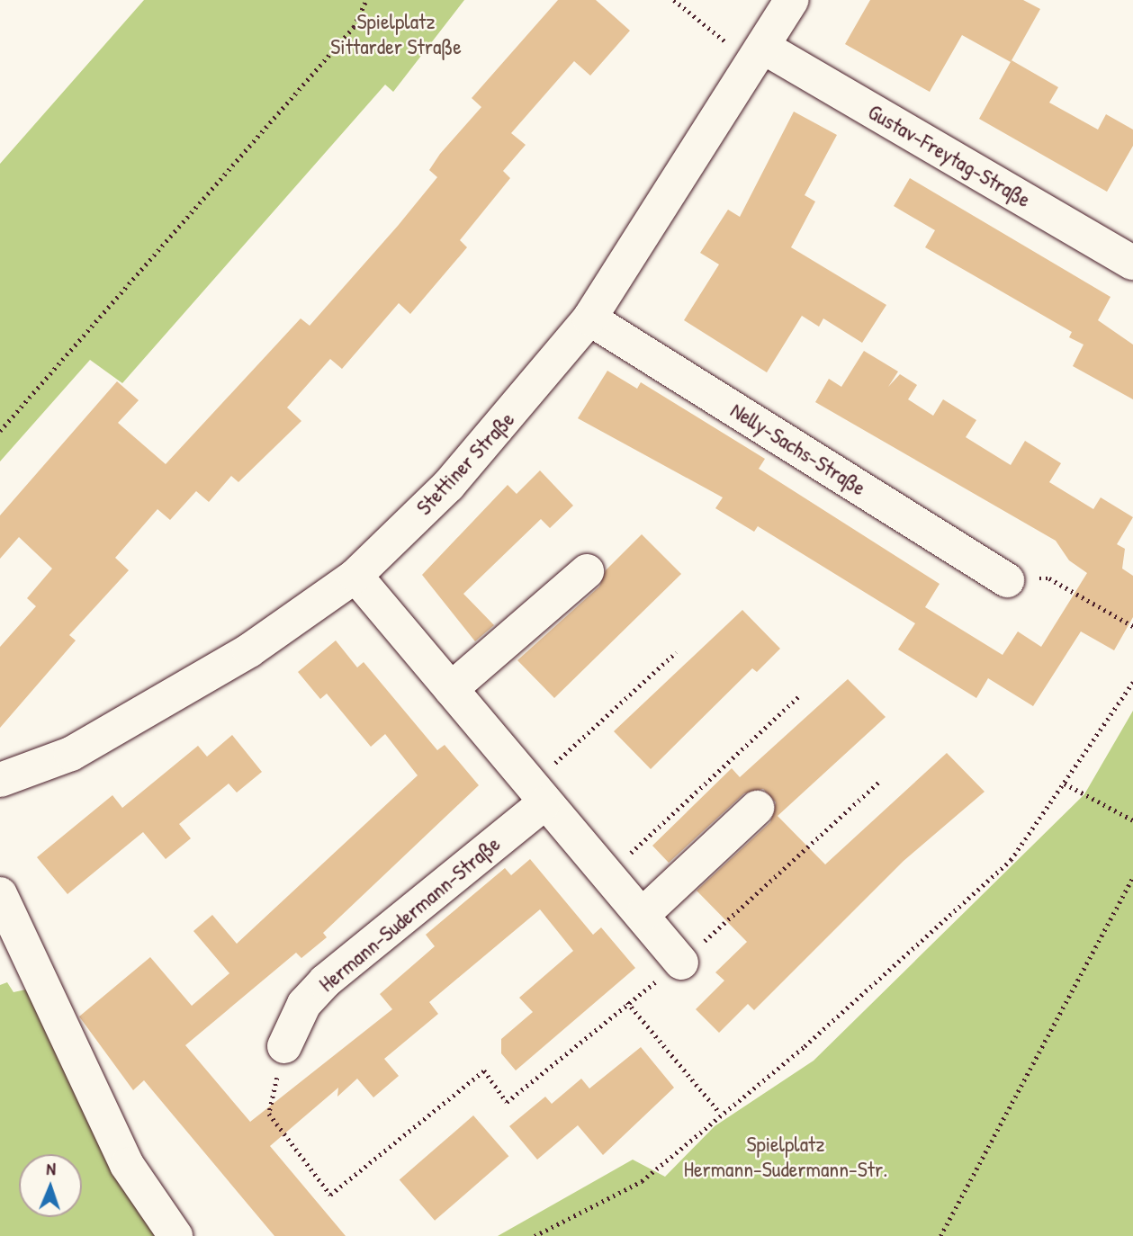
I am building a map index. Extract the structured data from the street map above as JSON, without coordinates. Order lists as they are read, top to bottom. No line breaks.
{"streets":{"street":["Gustav-Freytag-Straße","Nelly-Sachs-Straße","Stettiner Straße","Hermann-Sudermann-Straße"]},"crossings":[["Gustav-Freytag-Straße","Stettiner Straße"],["Nelly-Sachs-Straße","Stettiner Straße"]],"parks":["Spielplatz Sittarder Straße","Spielplatz Hermann-Sudermann-Str."],"north":"top"}
